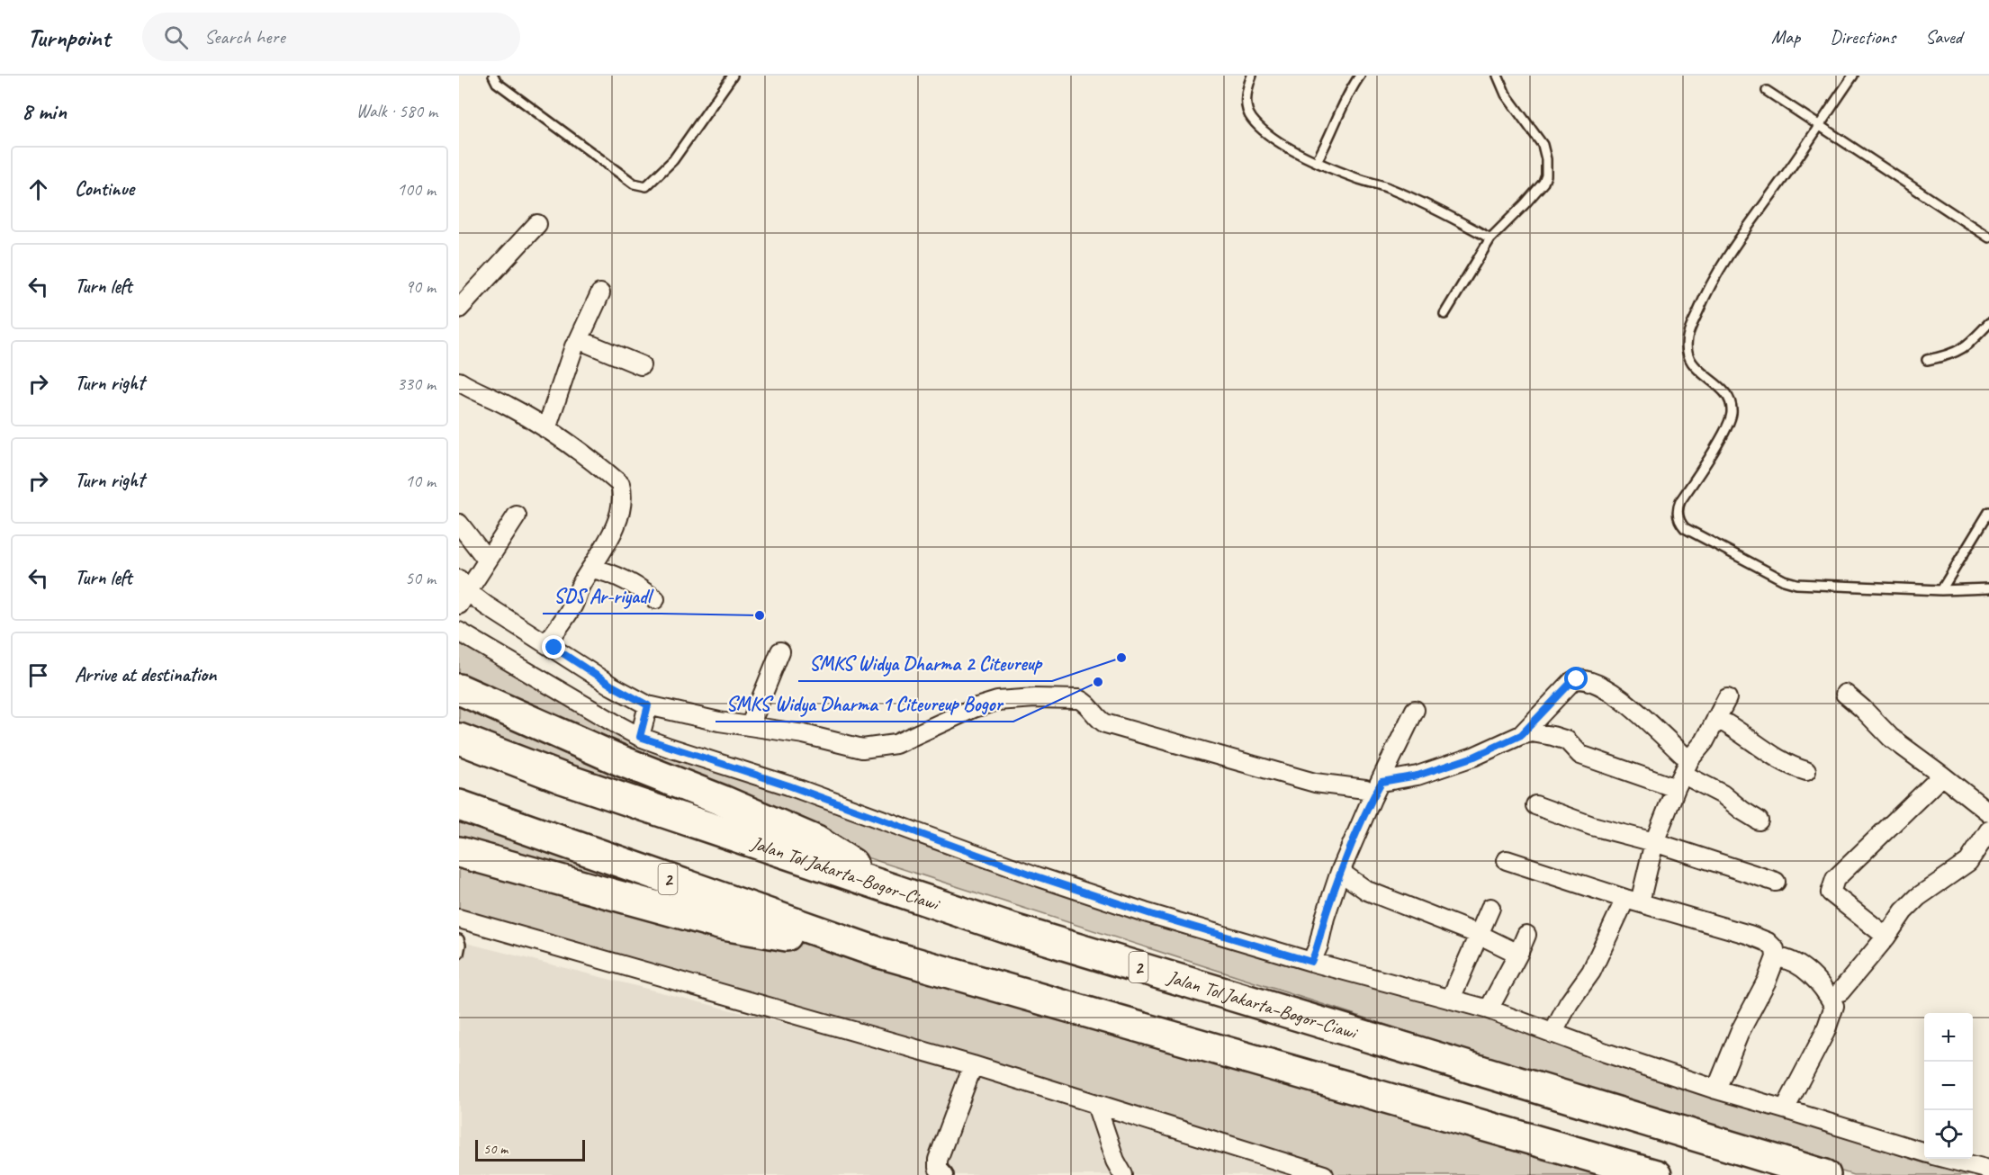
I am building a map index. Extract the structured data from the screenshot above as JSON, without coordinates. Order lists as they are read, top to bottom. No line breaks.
{"streets":{"highway":["Jalan Tol Jakarta–Bogor–Ciawi","2"]},"places":["SDS Ar-riyadl","SMKS Widya Dharma 2 Citeureup","SMKS Widya Dharma 1 Citeureup Bogor"],"scale_bar":"50 m","page":{"header":"Turnpoint","search":"Search here","nav":["Map","Directions","Saved"],"heading":["8 min","Walk · 580 m"],"list":[["Continue","100 m"],["Turn left","90 m"],["Turn right","330 m"],["Turn right","10 m"],["Turn left","50 m"],"Arrive at destination"],"map_buttons":["+","−"],"scale":"50 m"}}
